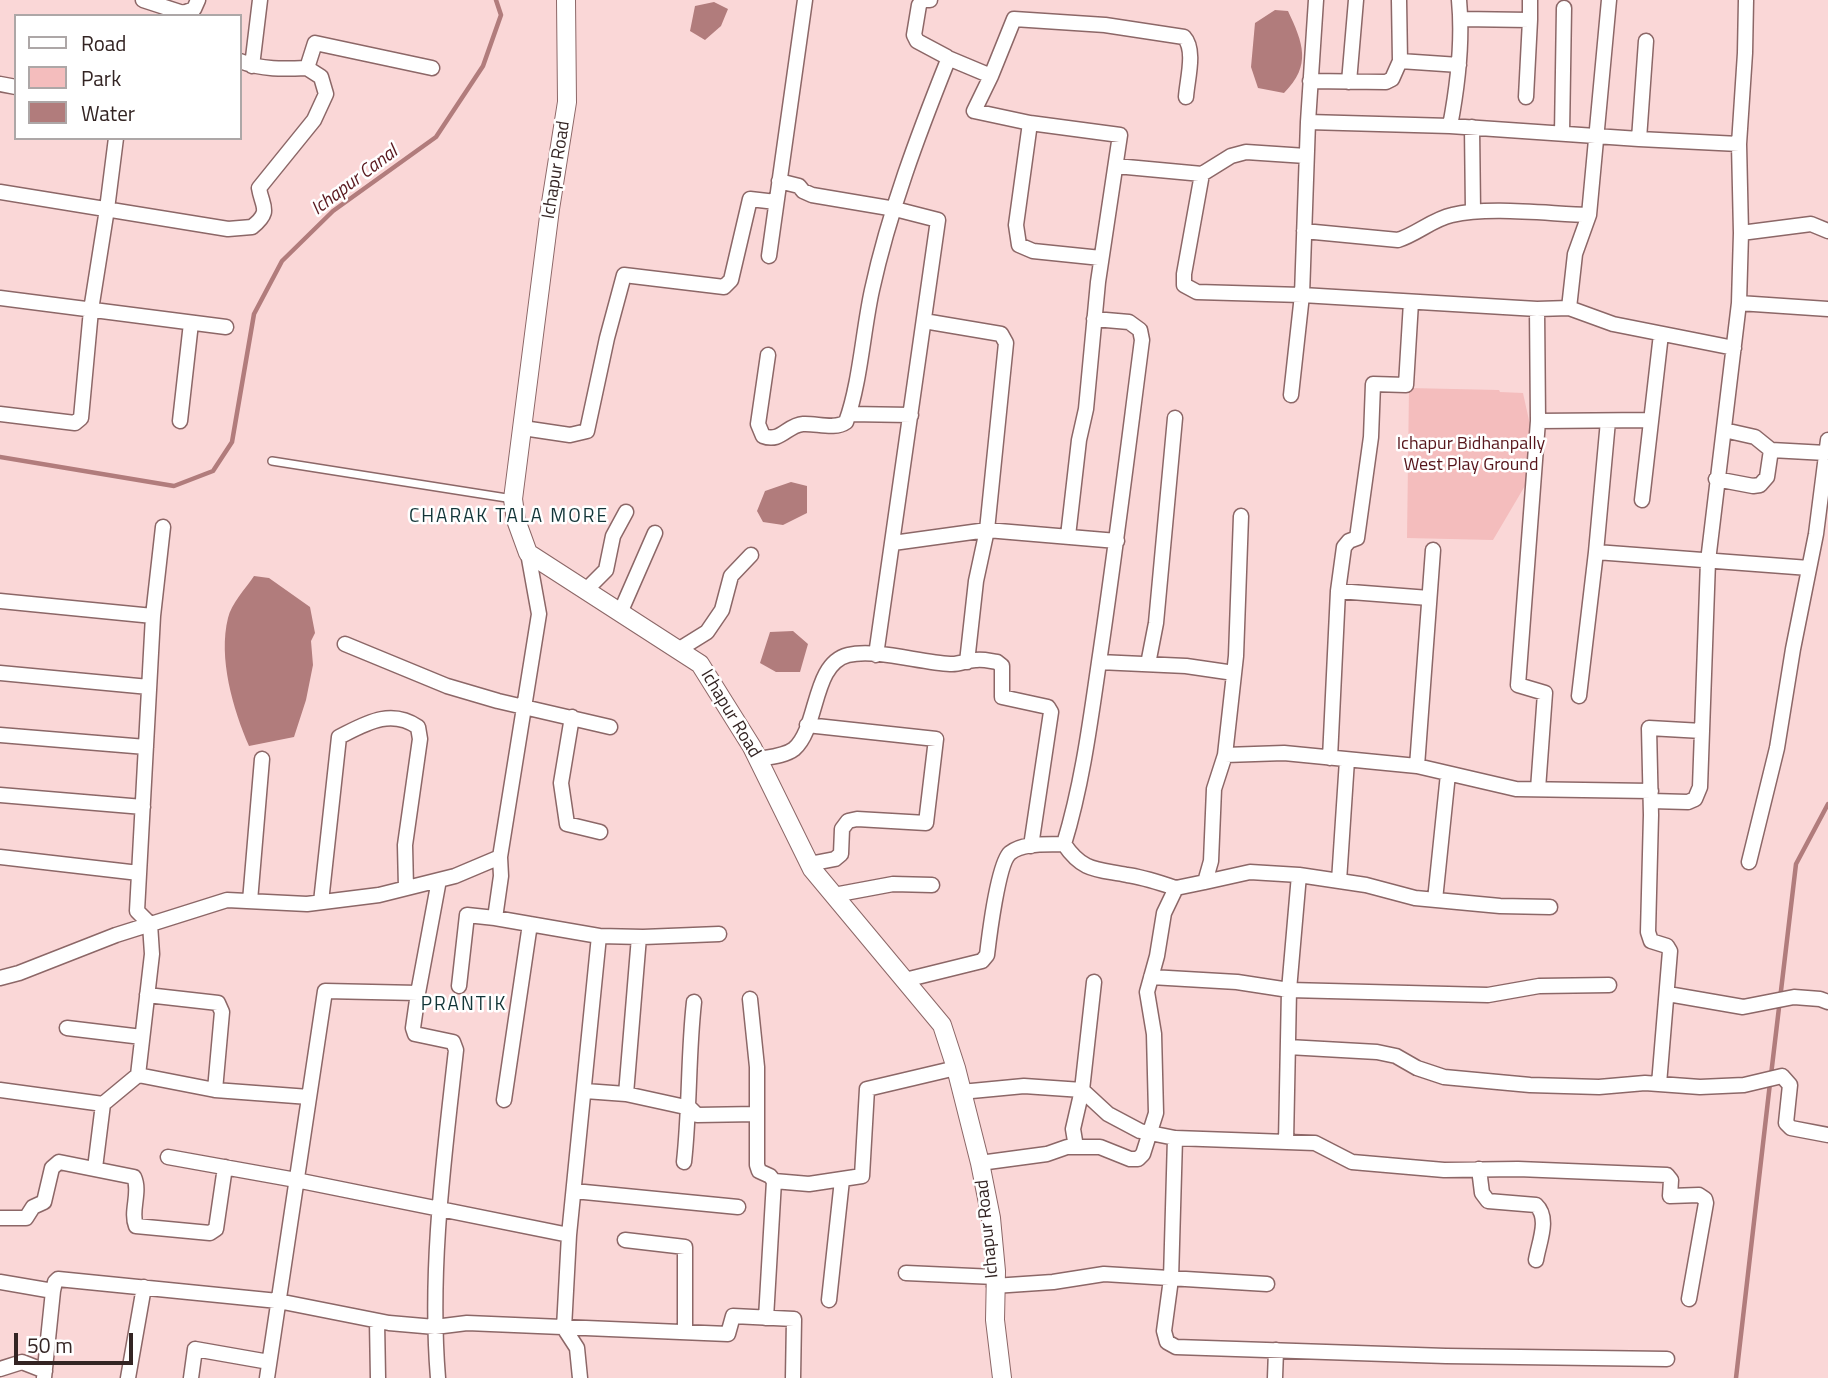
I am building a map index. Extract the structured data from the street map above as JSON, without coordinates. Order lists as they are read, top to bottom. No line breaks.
{"streets":{"street":["Ichapur Road"]},"districts":["CHARAK TALA MORE","PRANTIK"],"water":["Ichapur Canal"],"parks":["Ichapur Bidhanpally West Play Ground"],"legend":["Road","Park","Water"],"scale_bar":"50 m"}
